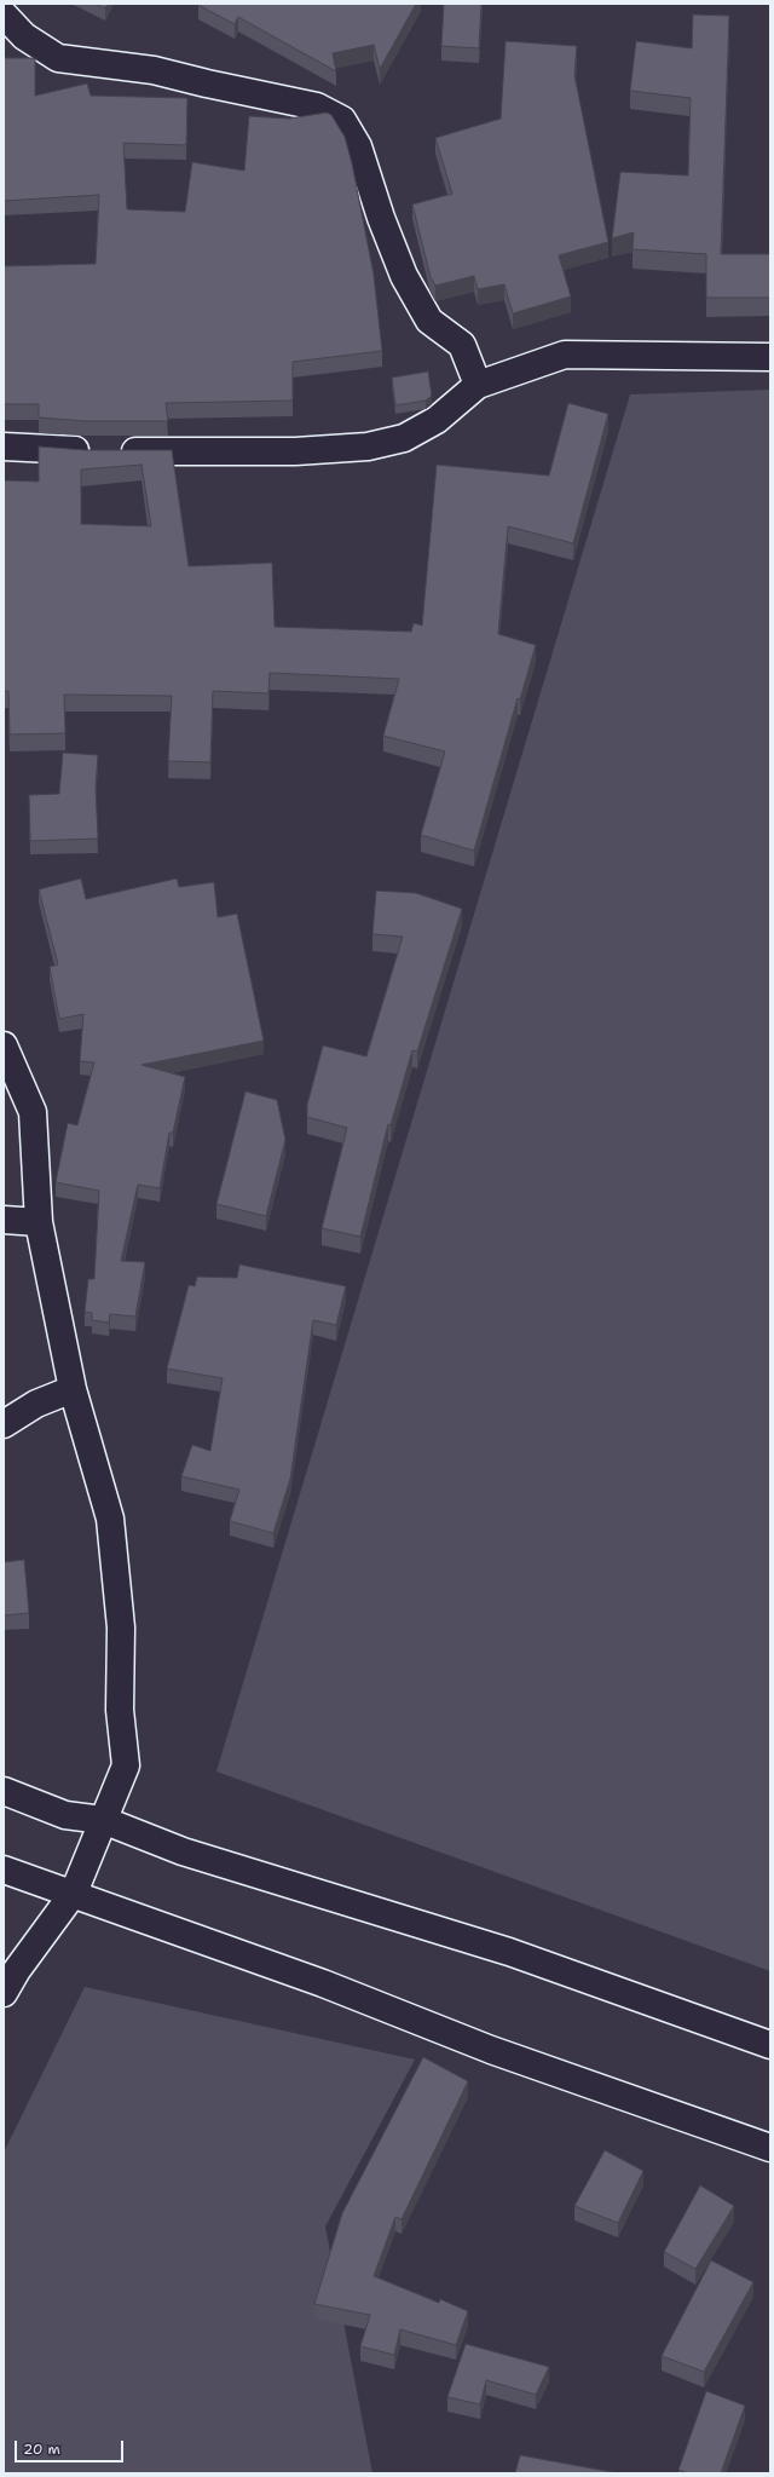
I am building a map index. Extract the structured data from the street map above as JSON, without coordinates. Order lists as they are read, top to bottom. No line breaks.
{"scale_bar":"20 m"}
